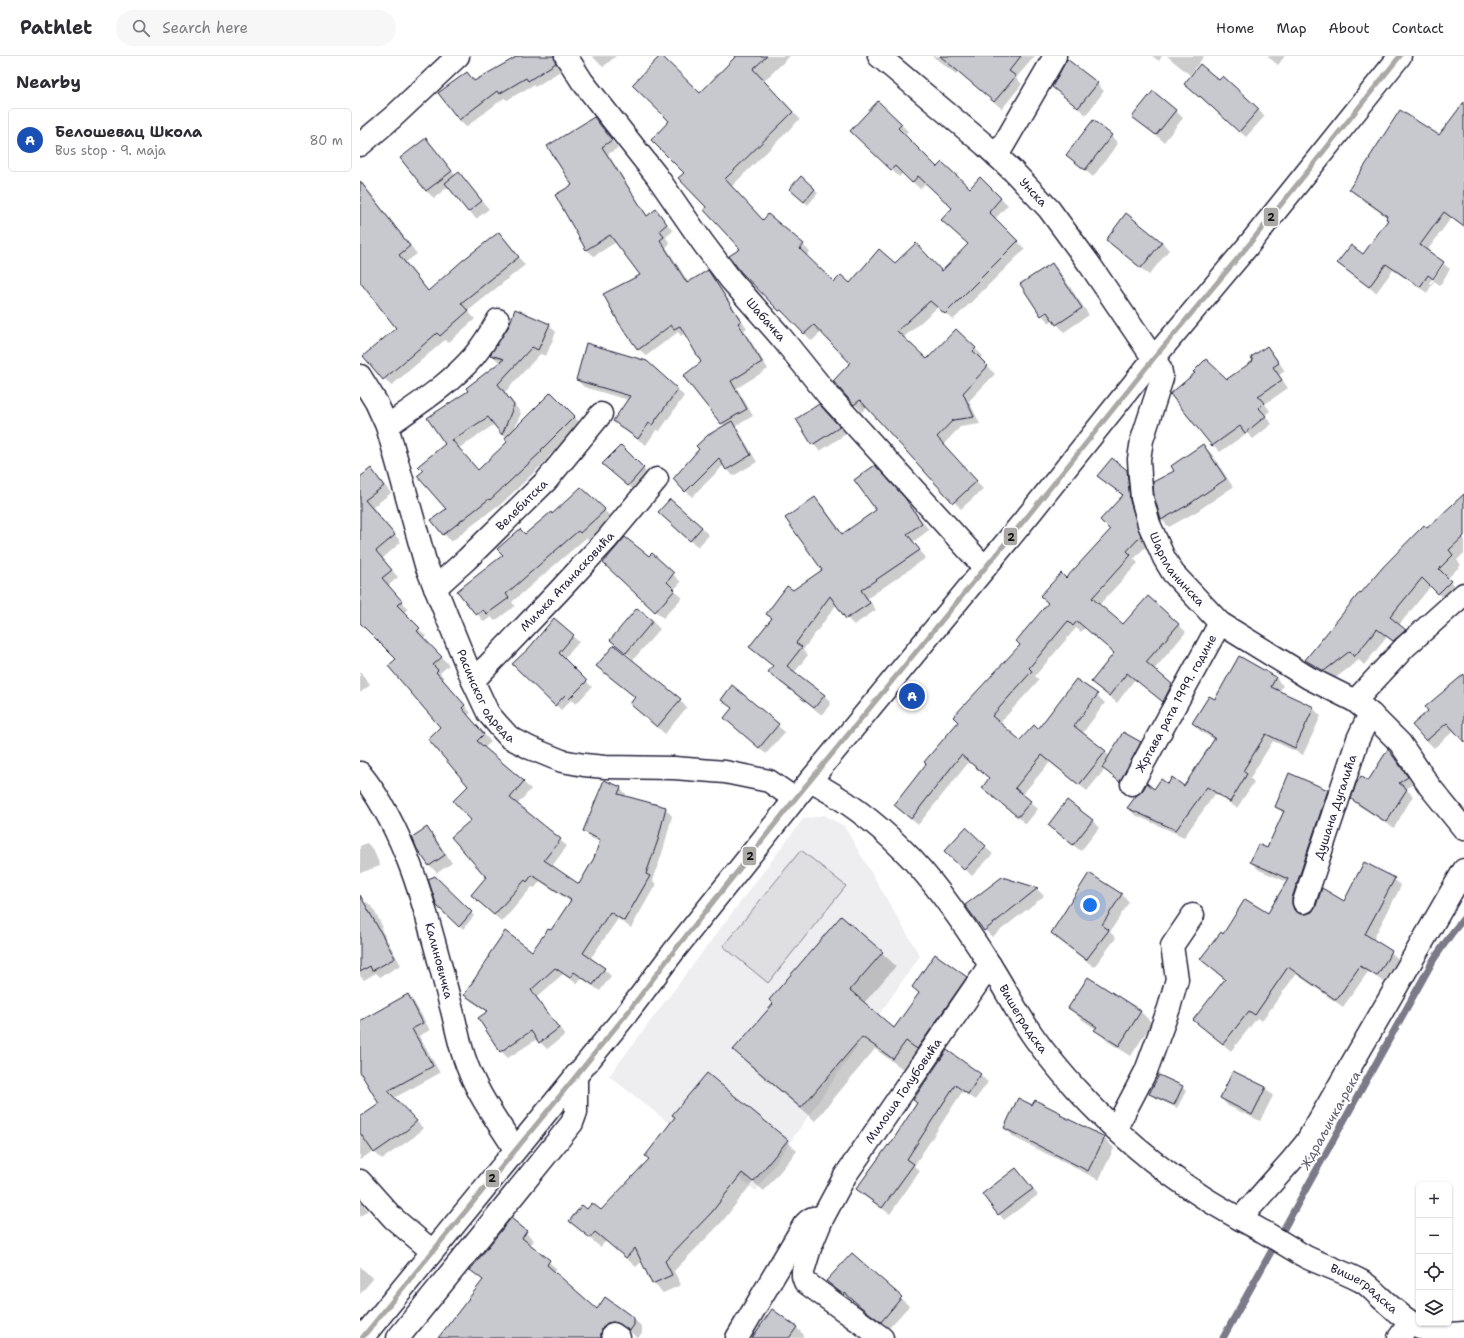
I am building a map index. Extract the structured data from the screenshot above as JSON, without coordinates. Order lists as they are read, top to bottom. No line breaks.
{"streets":{"street":["Унска","Шабачка","Велебитска","Шарпланинска","Миљка Атанасковића","Расинског одреда","Жртава рата 1999. године","Душана Дугалића","Калиновичка","Вишеградска","Милоша Голубовића"]},"crossings":[["Унска","Шарпланинска"],["Велебитска","Расинског одреда"],["Шарпланинска","Жртава рата 1999. године"],["Шарпланинска","Душана Дугалића"],["Миљка Атанасковића","Расинског одреда"],["Вишеградска","Милоша Голубовића"]],"water":["Ждраљичка река"],"lines":["transit line 2"],"page":{"header":"Pathlet","search":"Search here","nav":["Home","Map","About","Contact"],"heading":"Nearby","list":[{"mark":"A","name":"Белошевац Школа","note":"Bus stop · 9. маја","value":"80 m"}],"pins":"A","map_buttons":["+","−"]}}
